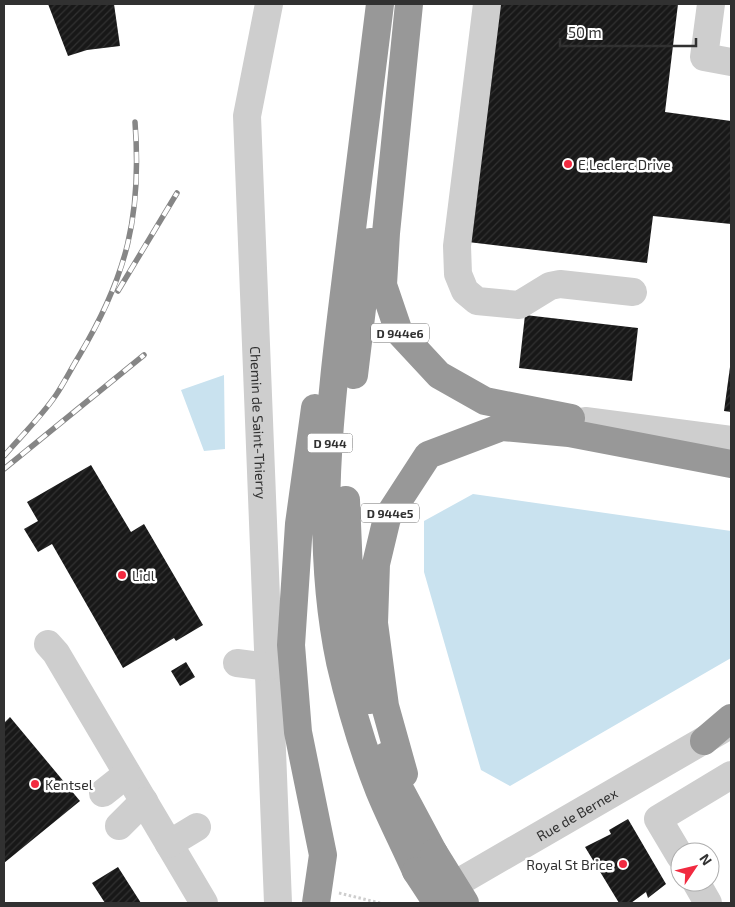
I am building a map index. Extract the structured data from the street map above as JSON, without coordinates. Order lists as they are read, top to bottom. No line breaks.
{"streets":{"highway":["D 944e6","D 944","D 944e5"],"street":["Chemin de Saint-Thierry","Rue de Bernex"]},"crossings":[["D 944","D 944e5"]],"places":["E.Leclerc Drive","Lidl","Kentsel","Royal St Brice"],"scale_bar":"50 m","north":"top right"}
